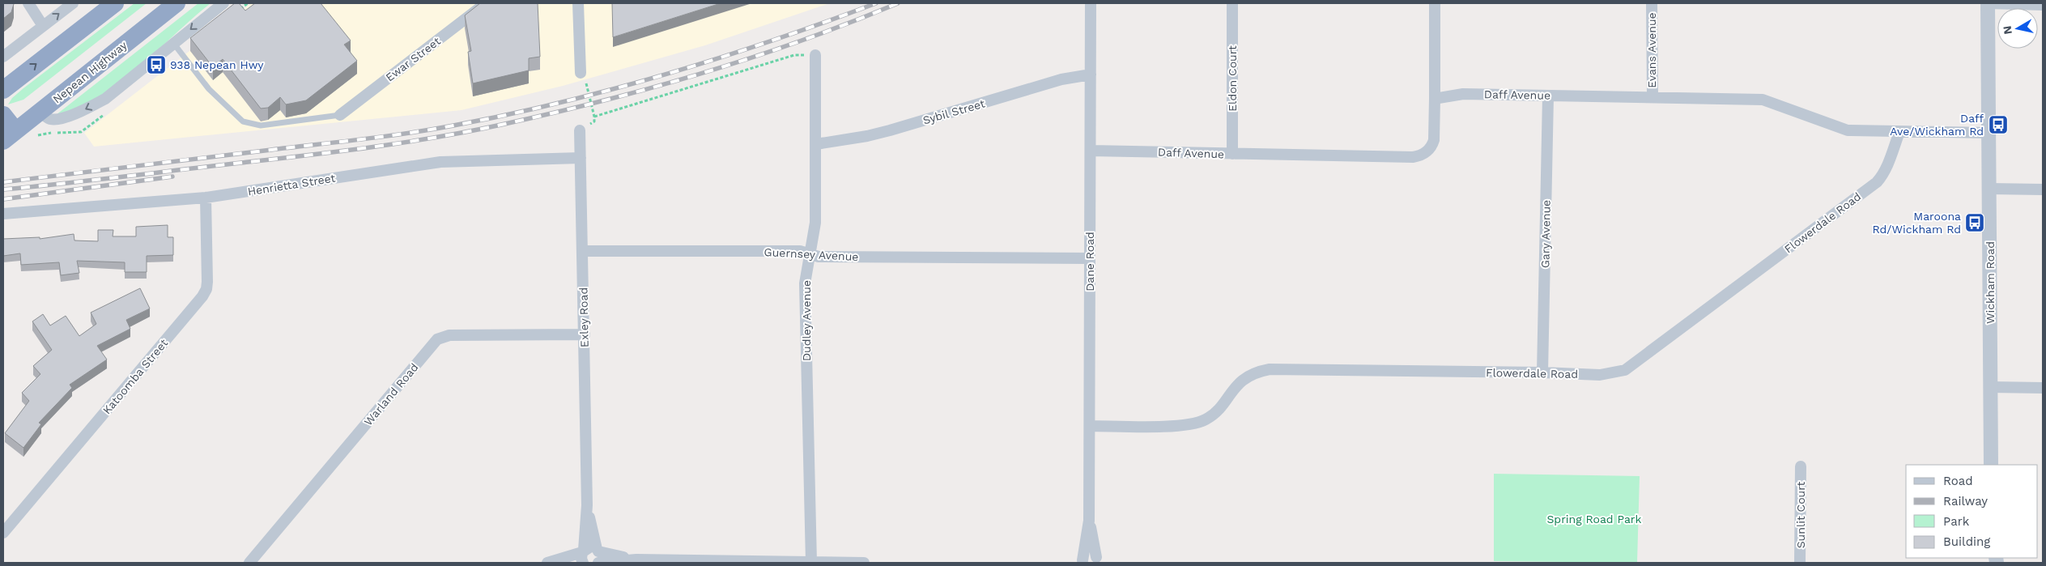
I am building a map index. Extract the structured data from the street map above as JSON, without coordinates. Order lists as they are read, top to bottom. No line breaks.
{"streets":{"highway":["Nepean Highway"],"street":["Evans Avenue","Ewar Street","Eldon Court","Daff Avenue","Sybil Street","Henrietta Street","Flowerdale Road","Gary Avenue","Guernsey Avenue","Dane Road","Wickham Road","Exley Road","Dudley Avenue","Katoomba Street","Warland Road","Sunlit Court"]},"crossings":[["Evans Avenue","Daff Avenue"],["Eldon Court","Daff Avenue"],["Daff Avenue","Flowerdale Road"],["Daff Avenue","Gary Avenue"],["Daff Avenue","Dane Road"],["Daff Avenue","Wickham Road"],["Sybil Street","Dane Road"],["Sybil Street","Dudley Avenue"],["Henrietta Street","Exley Road"],["Henrietta Street","Katoomba Street"],["Flowerdale Road","Gary Avenue"],["Flowerdale Road","Dane Road"],["Guernsey Avenue","Dane Road"],["Guernsey Avenue","Exley Road"],["Guernsey Avenue","Dudley Avenue"],["Exley Road","Warland Road"]],"parks":["Spring Road Park"],"places":{"bus stop":["938 Nepean Hwy","Daff Ave/Wickham Rd","Maroona Rd/Wickham Rd"]},"legend":["Road","Railway","Park","Building"],"north":"left"}
